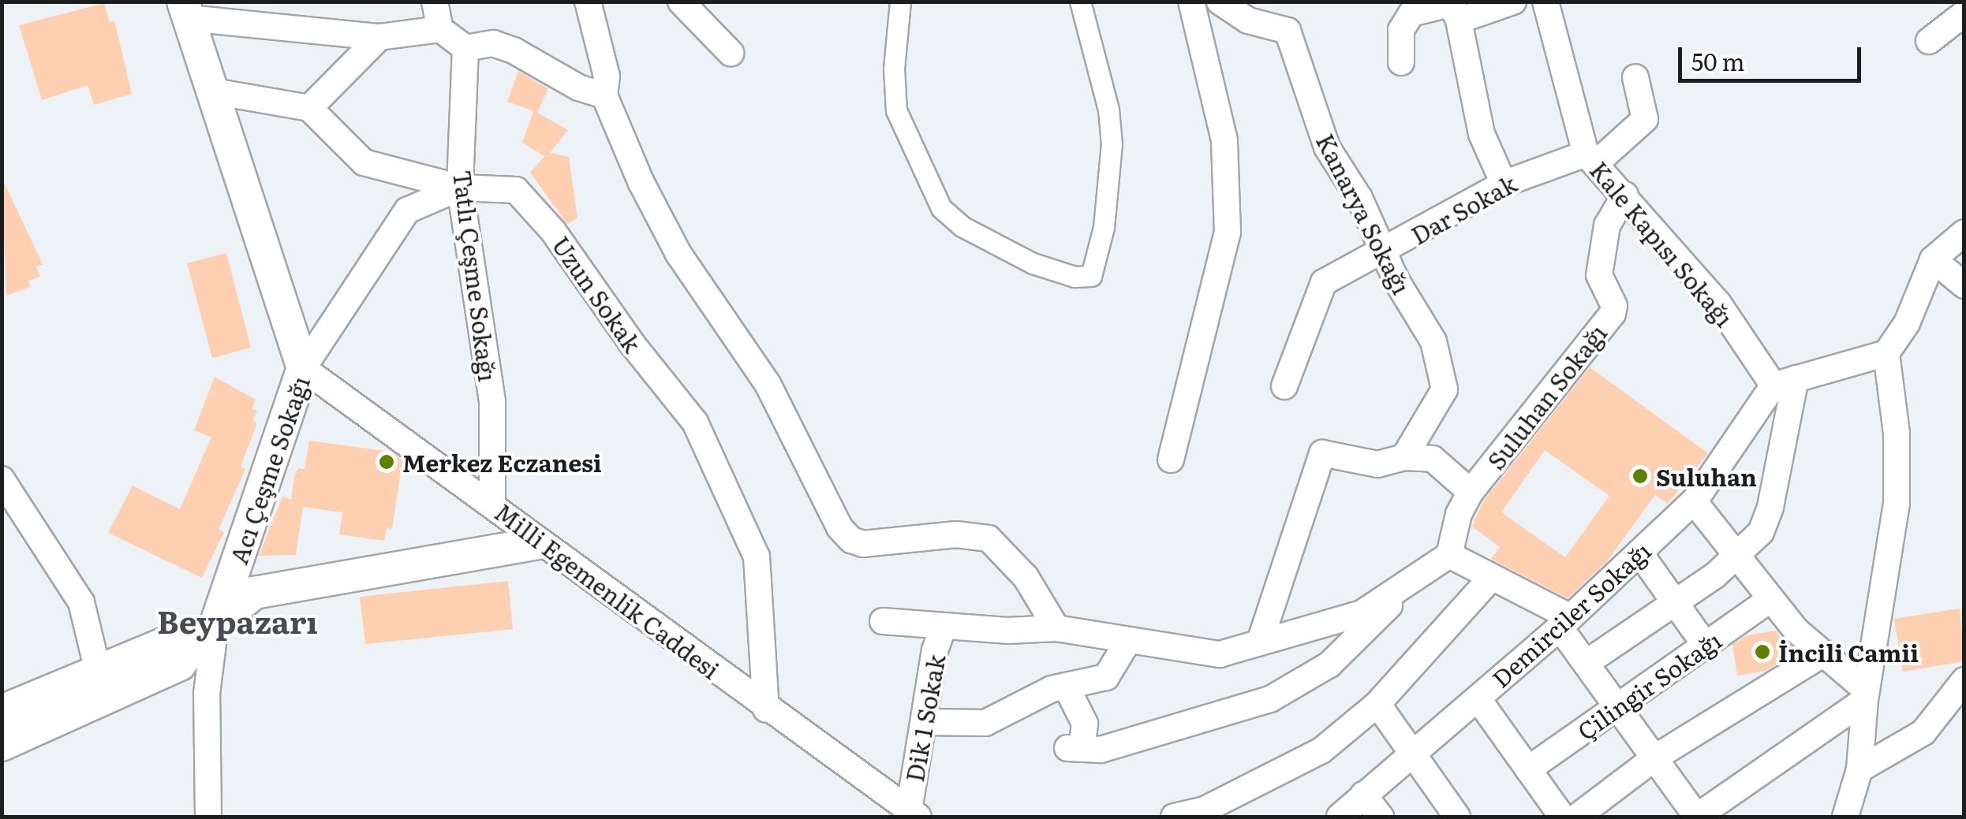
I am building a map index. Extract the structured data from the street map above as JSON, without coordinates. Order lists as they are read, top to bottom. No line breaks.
{"streets":{"street":["Dar Sokak","Kanarya Sokağı","Kale Kapısı Sokağı","Tatlı Çeşme Sokağı","Uzun Sokak","Suluhan Sokağı","Acı Çeşme Sokağı","Milli Egemenlik Caddesi","Demirciler Sokağı","Çilingir Sokağı","Dik 1 Sokak"]},"crossings":[["Dar Sokak","Kanarya Sokağı"],["Dar Sokak","Kale Kapısı Sokağı"],["Kale Kapısı Sokağı","Suluhan Sokağı"],["Kale Kapısı Sokağı","Demirciler Sokağı"],["Tatlı Çeşme Sokağı","Uzun Sokak"],["Tatlı Çeşme Sokağı","Acı Çeşme Sokağı"],["Tatlı Çeşme Sokağı","Milli Egemenlik Caddesi"],["Uzun Sokak","Acı Çeşme Sokağı"],["Uzun Sokak","Milli Egemenlik Caddesi"],["Acı Çeşme Sokağı","Milli Egemenlik Caddesi"],["Milli Egemenlik Caddesi","Dik 1 Sokak"]],"districts":["Beypazarı"],"places":["Merkez Eczanesi","Suluhan","İncili Camii"],"scale_bar":"50 m"}
